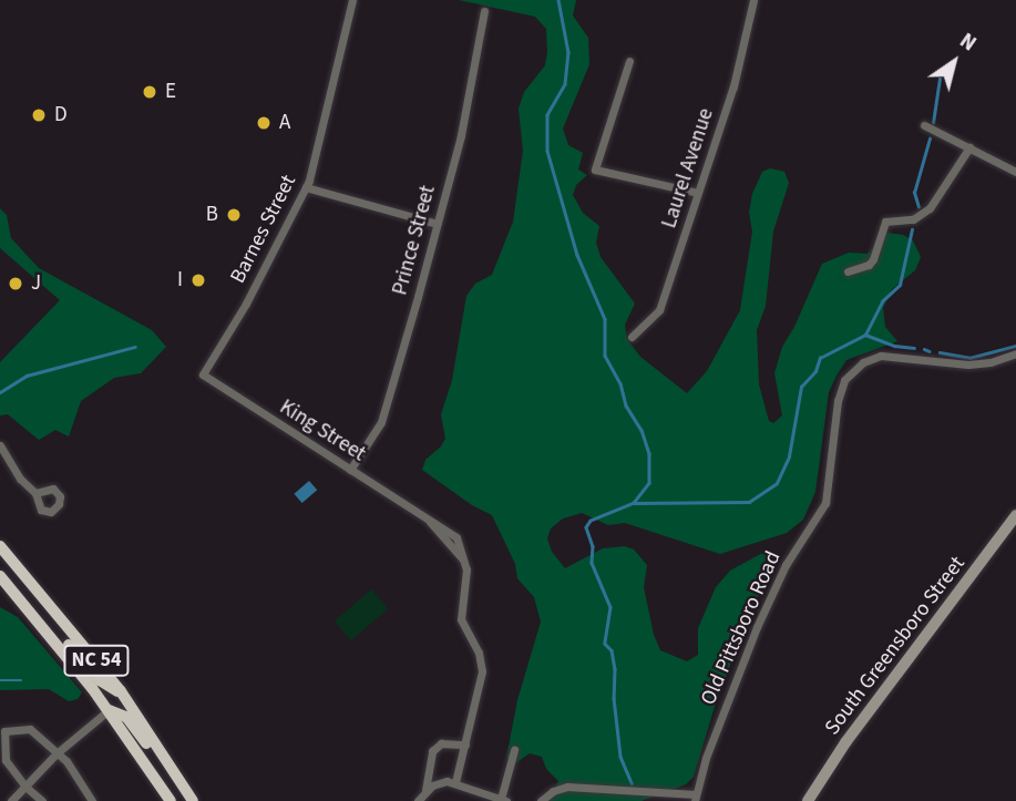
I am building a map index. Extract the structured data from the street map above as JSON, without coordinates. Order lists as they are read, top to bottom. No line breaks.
{"streets":{"highway":["NC 54"],"main road":["South Greensboro Street"],"street":["Laurel Avenue","Barnes Street","Prince Street","King Street","Old Pittsboro Road"]},"crossings":[["Barnes Street","King Street"],["Prince Street","King Street"]],"places":["E","D","A","B","I","J"],"north":"top right"}
